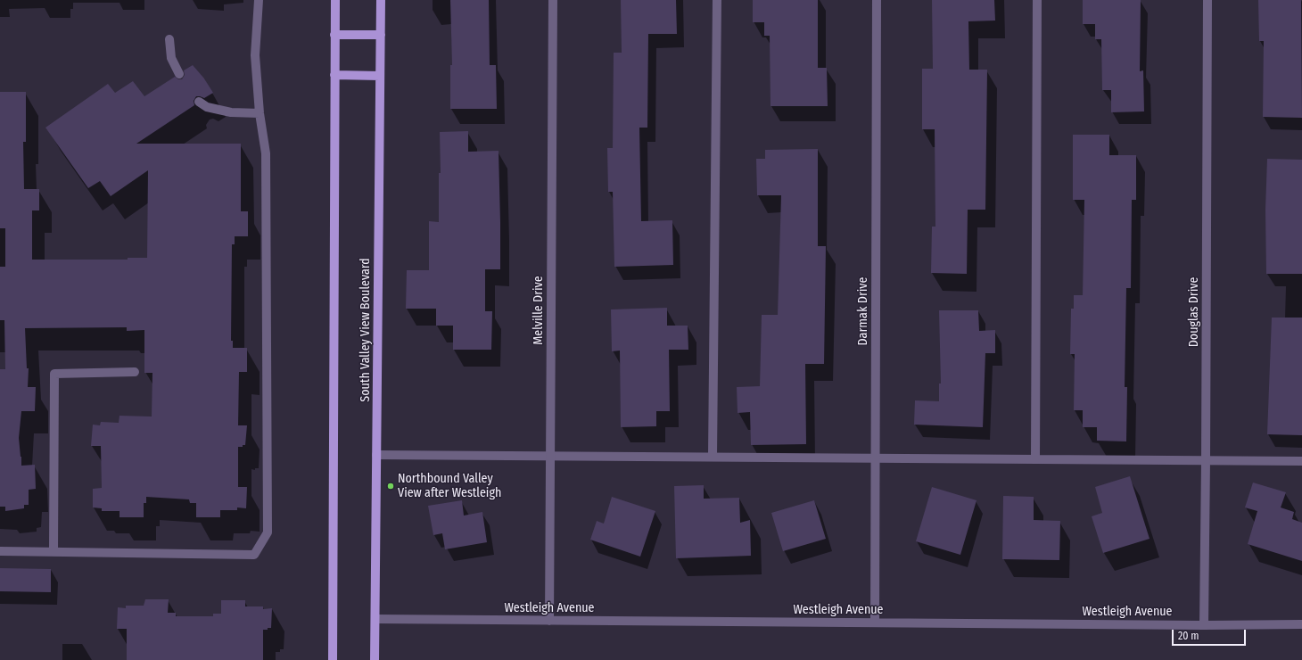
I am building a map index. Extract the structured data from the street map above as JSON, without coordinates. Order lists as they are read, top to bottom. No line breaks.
{"streets":{"main road":["South Valley View Boulevard"],"street":["Melville Drive","Darmak Drive","Douglas Drive","Westleigh Avenue"]},"crossings":[["Melville Drive","Westleigh Avenue"],["Darmak Drive","Westleigh Avenue"],["Douglas Drive","Westleigh Avenue"],["South Valley View Boulevard","Westleigh Avenue"]],"places":["Northbound Valley View after Westleigh"],"scale_bar":"20 m"}
